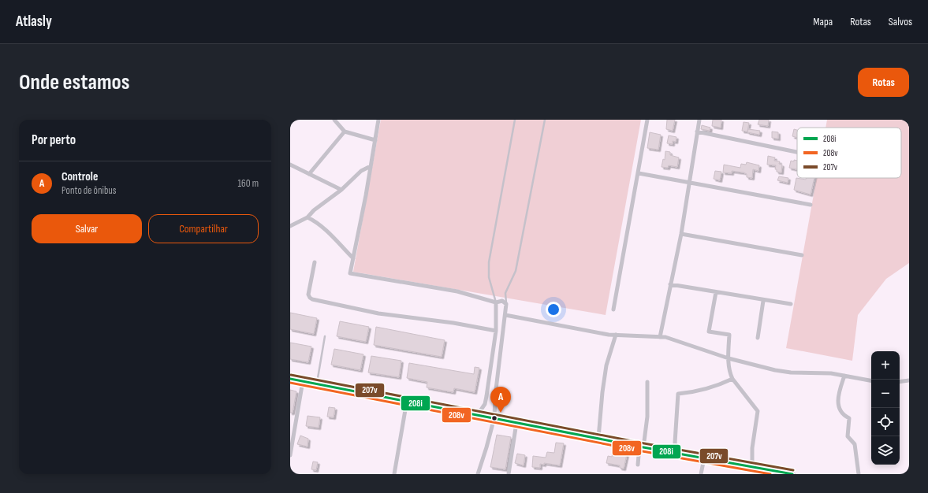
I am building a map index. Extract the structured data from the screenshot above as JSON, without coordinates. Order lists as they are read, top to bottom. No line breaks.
{"lines":["transit line 207v","transit line 208i","transit line 208v"],"legend":["208i","208v","207v"],"page":{"header":"Atlasly","nav":["Mapa","Rotas","Salvos"],"buttons":["Rotas",["Salvar","Compartilhar"]],"title":"Onde estamos","heading":"Por perto","list":[{"mark":"A","name":"Controle","note":"Ponto de ônibus","value":"160 m"}],"map_buttons":["+","−"],"pins":"A"}}
